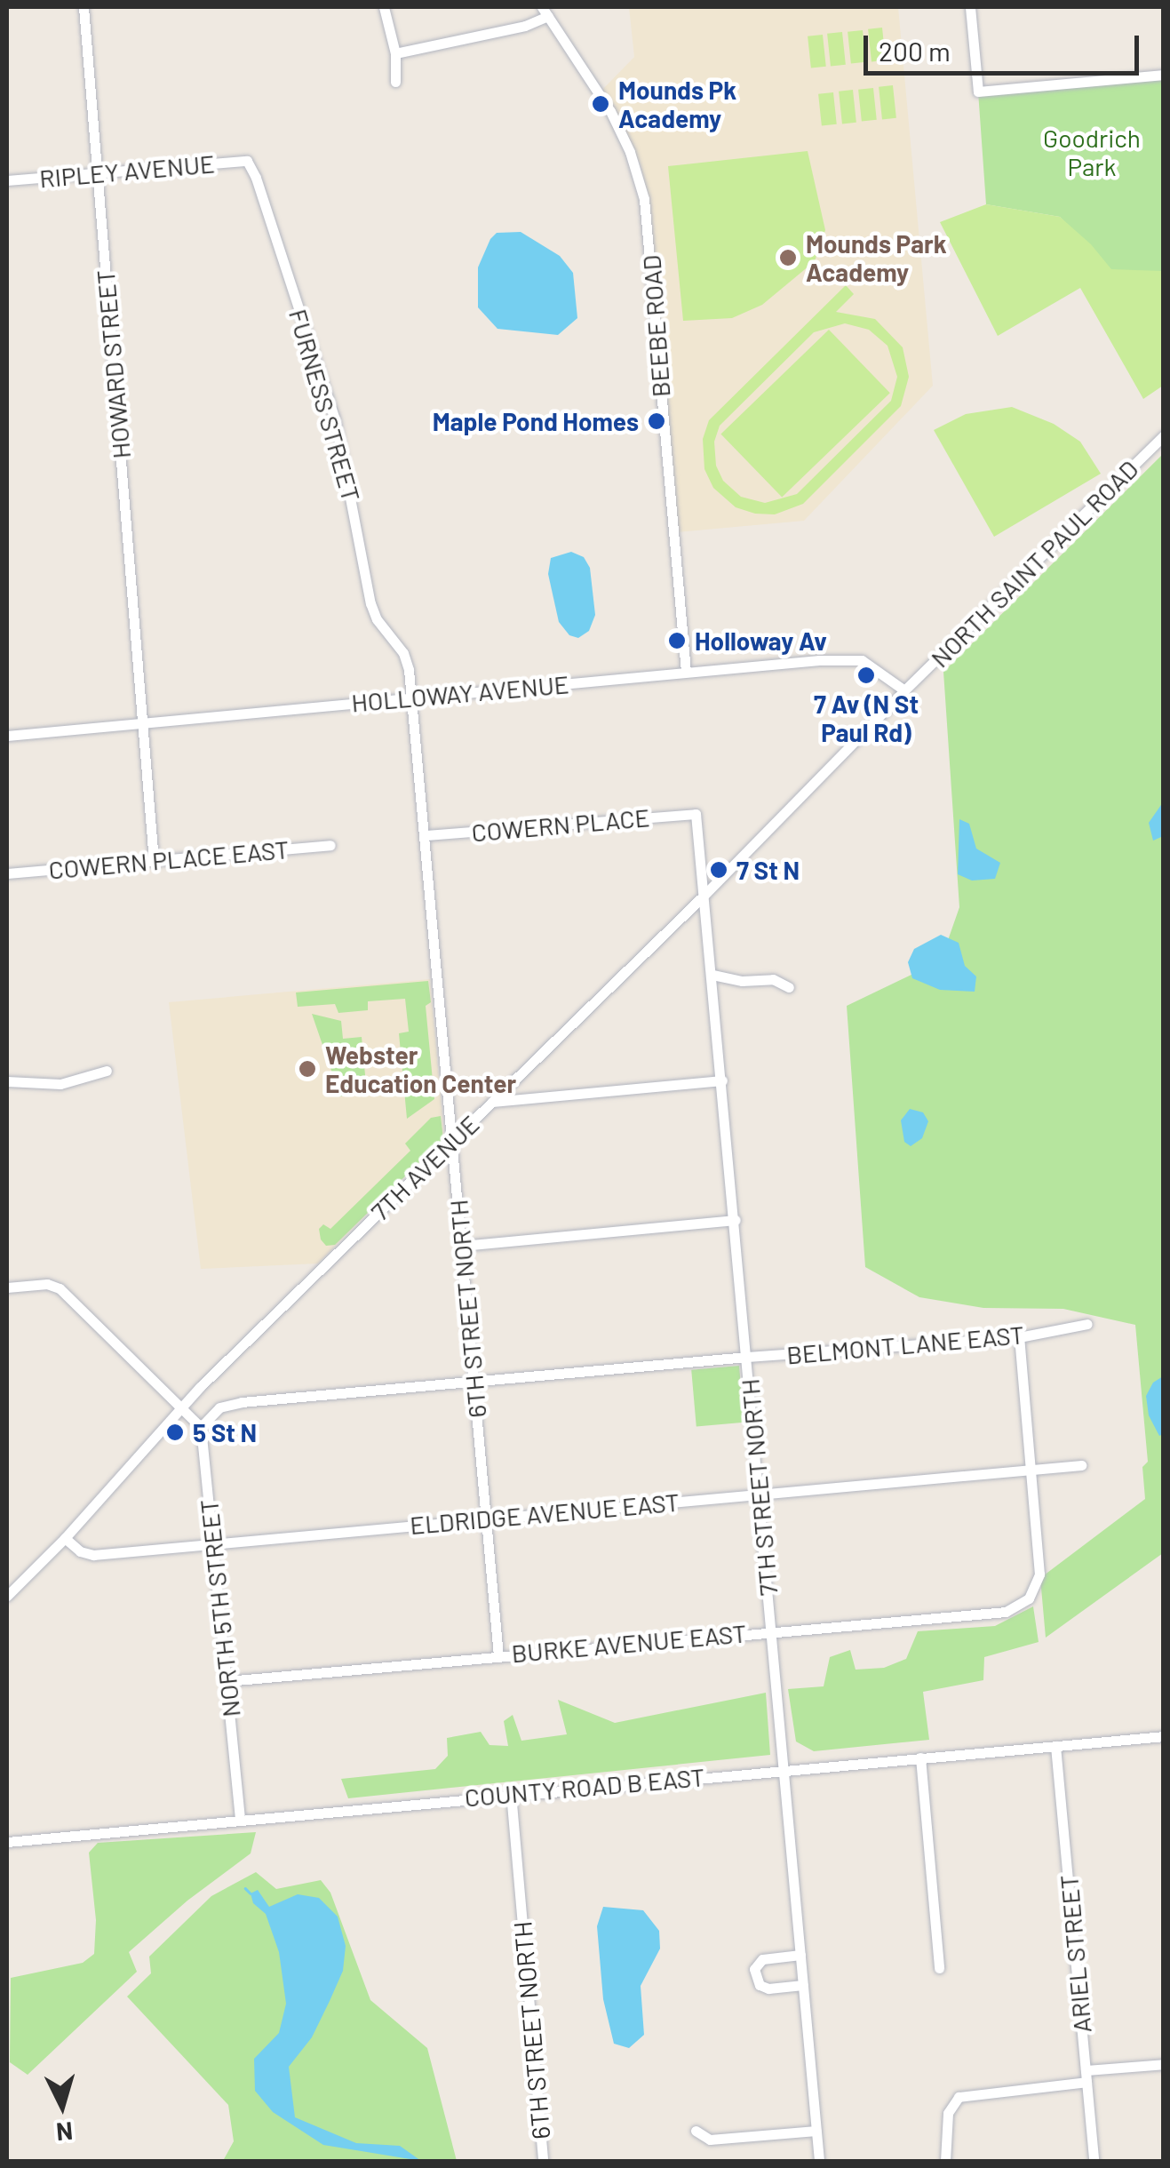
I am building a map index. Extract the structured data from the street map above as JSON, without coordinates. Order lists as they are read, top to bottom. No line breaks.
{"streets":{"street":["RIPLEY AVENUE","BEEBE ROAD","HOWARD STREET","FURNESS STREET","NORTH SAINT PAUL ROAD","HOLLOWAY AVENUE","COWERN PLACE","COWERN PLACE EAST","7TH AVENUE","6TH STREET NORTH","BELMONT LANE EAST","7TH STREET NORTH","ELDRIDGE AVENUE EAST","NORTH 5TH STREET","BURKE AVENUE EAST","COUNTY ROAD B EAST","ARIEL STREET"]},"crossings":[["RIPLEY AVENUE","HOWARD STREET"],["RIPLEY AVENUE","FURNESS STREET"],["BEEBE ROAD","HOLLOWAY AVENUE"],["HOWARD STREET","HOLLOWAY AVENUE"],["FURNESS STREET","HOLLOWAY AVENUE"],["FURNESS STREET","6TH STREET NORTH"],["NORTH SAINT PAUL ROAD","HOLLOWAY AVENUE"],["NORTH SAINT PAUL ROAD","7TH AVENUE"],["HOLLOWAY AVENUE","7TH AVENUE"],["HOLLOWAY AVENUE","6TH STREET NORTH"],["COWERN PLACE","6TH STREET NORTH"],["COWERN PLACE","7TH STREET NORTH"],["7TH AVENUE","6TH STREET NORTH"],["7TH AVENUE","7TH STREET NORTH"],["7TH AVENUE","ELDRIDGE AVENUE EAST"],["6TH STREET NORTH","BELMONT LANE EAST"],["6TH STREET NORTH","ELDRIDGE AVENUE EAST"],["6TH STREET NORTH","BURKE AVENUE EAST"],["6TH STREET NORTH","COUNTY ROAD B EAST"],["BELMONT LANE EAST","7TH STREET NORTH"],["BELMONT LANE EAST","NORTH 5TH STREET"],["7TH STREET NORTH","ELDRIDGE AVENUE EAST"],["7TH STREET NORTH","BURKE AVENUE EAST"],["7TH STREET NORTH","COUNTY ROAD B EAST"],["ELDRIDGE AVENUE EAST","NORTH 5TH STREET"],["ELDRIDGE AVENUE EAST","BURKE AVENUE EAST"],["NORTH 5TH STREET","BURKE AVENUE EAST"],["NORTH 5TH STREET","COUNTY ROAD B EAST"],["COUNTY ROAD B EAST","ARIEL STREET"]],"parks":["Goodrich Park"],"places":["Mounds Pk Academy","Mounds Park Academy","Maple Pond Homes","Holloway Av","7 Av (N St Paul Rd)","7 St N","Webster Education Center","5 St N"],"scale_bar":"200 m","north":"bottom"}
